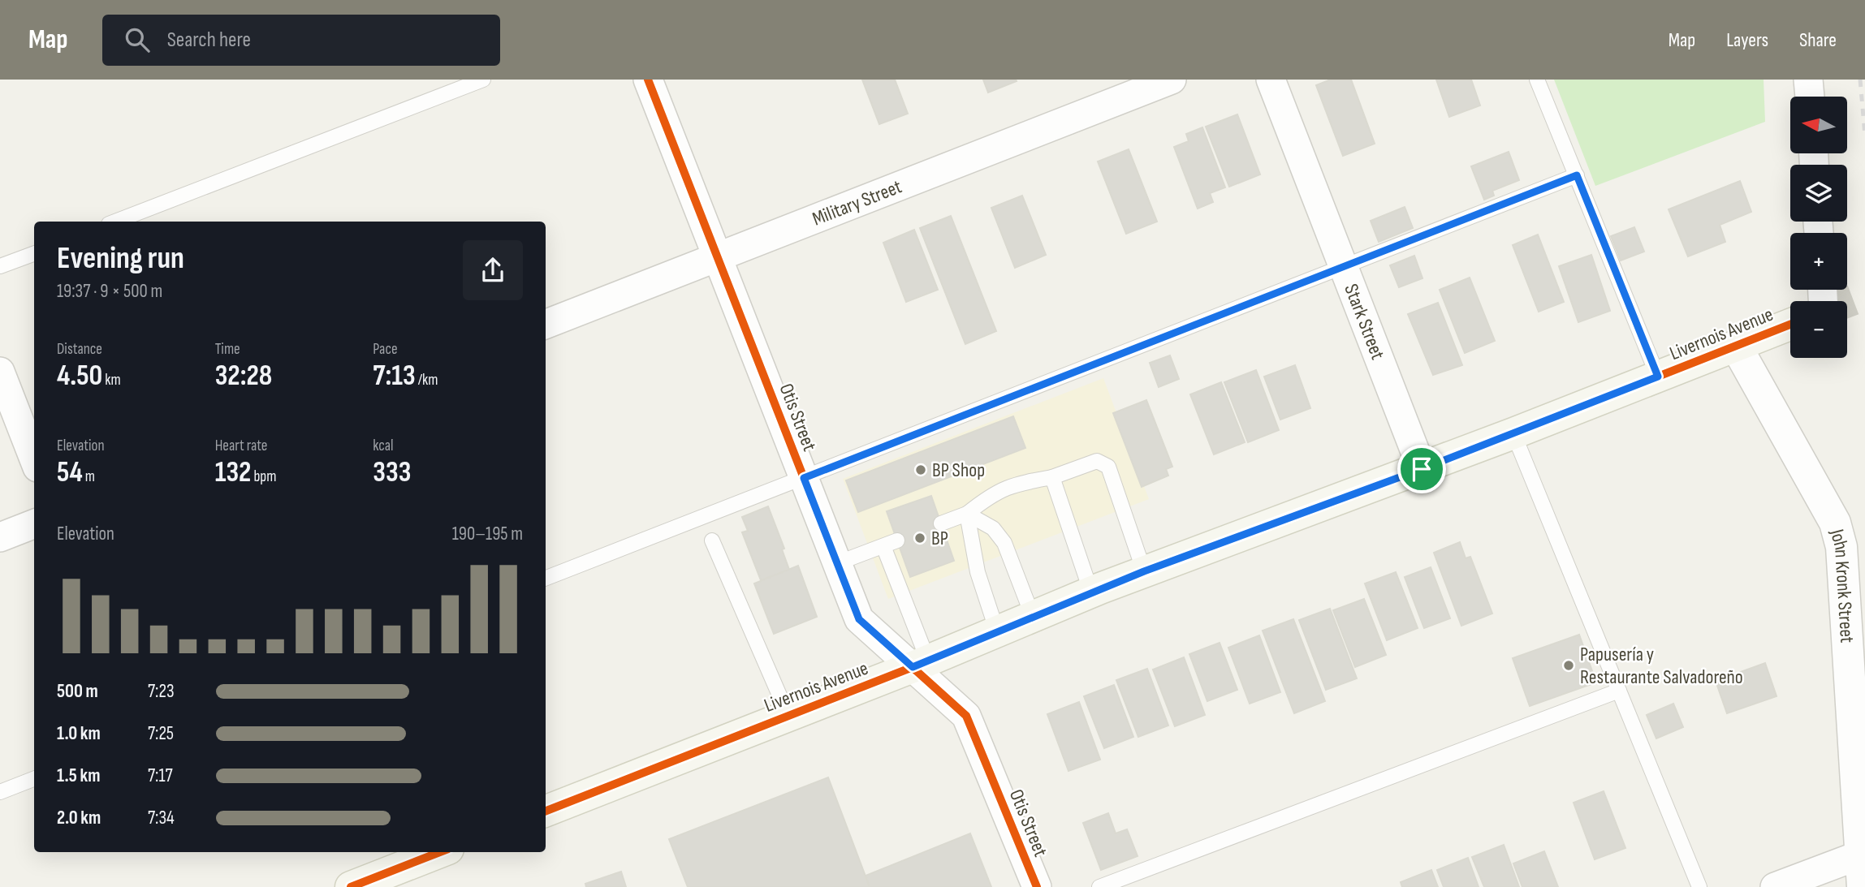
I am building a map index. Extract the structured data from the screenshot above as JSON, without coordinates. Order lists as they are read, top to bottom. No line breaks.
{"streets":{"main road":["Livernois Avenue"],"street":["Military Street","Stark Street","Otis Street","John Kronk Street"]},"crossings":[["Military Street","Otis Street"],["Stark Street","Livernois Avenue"],["Livernois Avenue","Otis Street"],["Livernois Avenue","John Kronk Street"]],"places":["BP Shop","BP","Papusería y Restaurante Salvadoreño"],"north":"left","page":{"header":"Map","search":"Search here","nav":["Map","Layers","Share"],"map_buttons":["+","−"],"heading":["Evening run","19:37 · 9 × 500 m"],"stats":[["Distance","4.50 km"],["Time","32:28"],["Pace","7:13 /km"],["Elevation","54 m"],["Heart rate","132 bpm"],["kcal","333"]],"chart":["Elevation","190–195 m"],"list":[{"name":"500 m","note":"7:23"},{"name":"1.0 km","note":"7:25"},{"name":"1.5 km","note":"7:17"},{"name":"2.0 km","note":"7:34"}]}}
